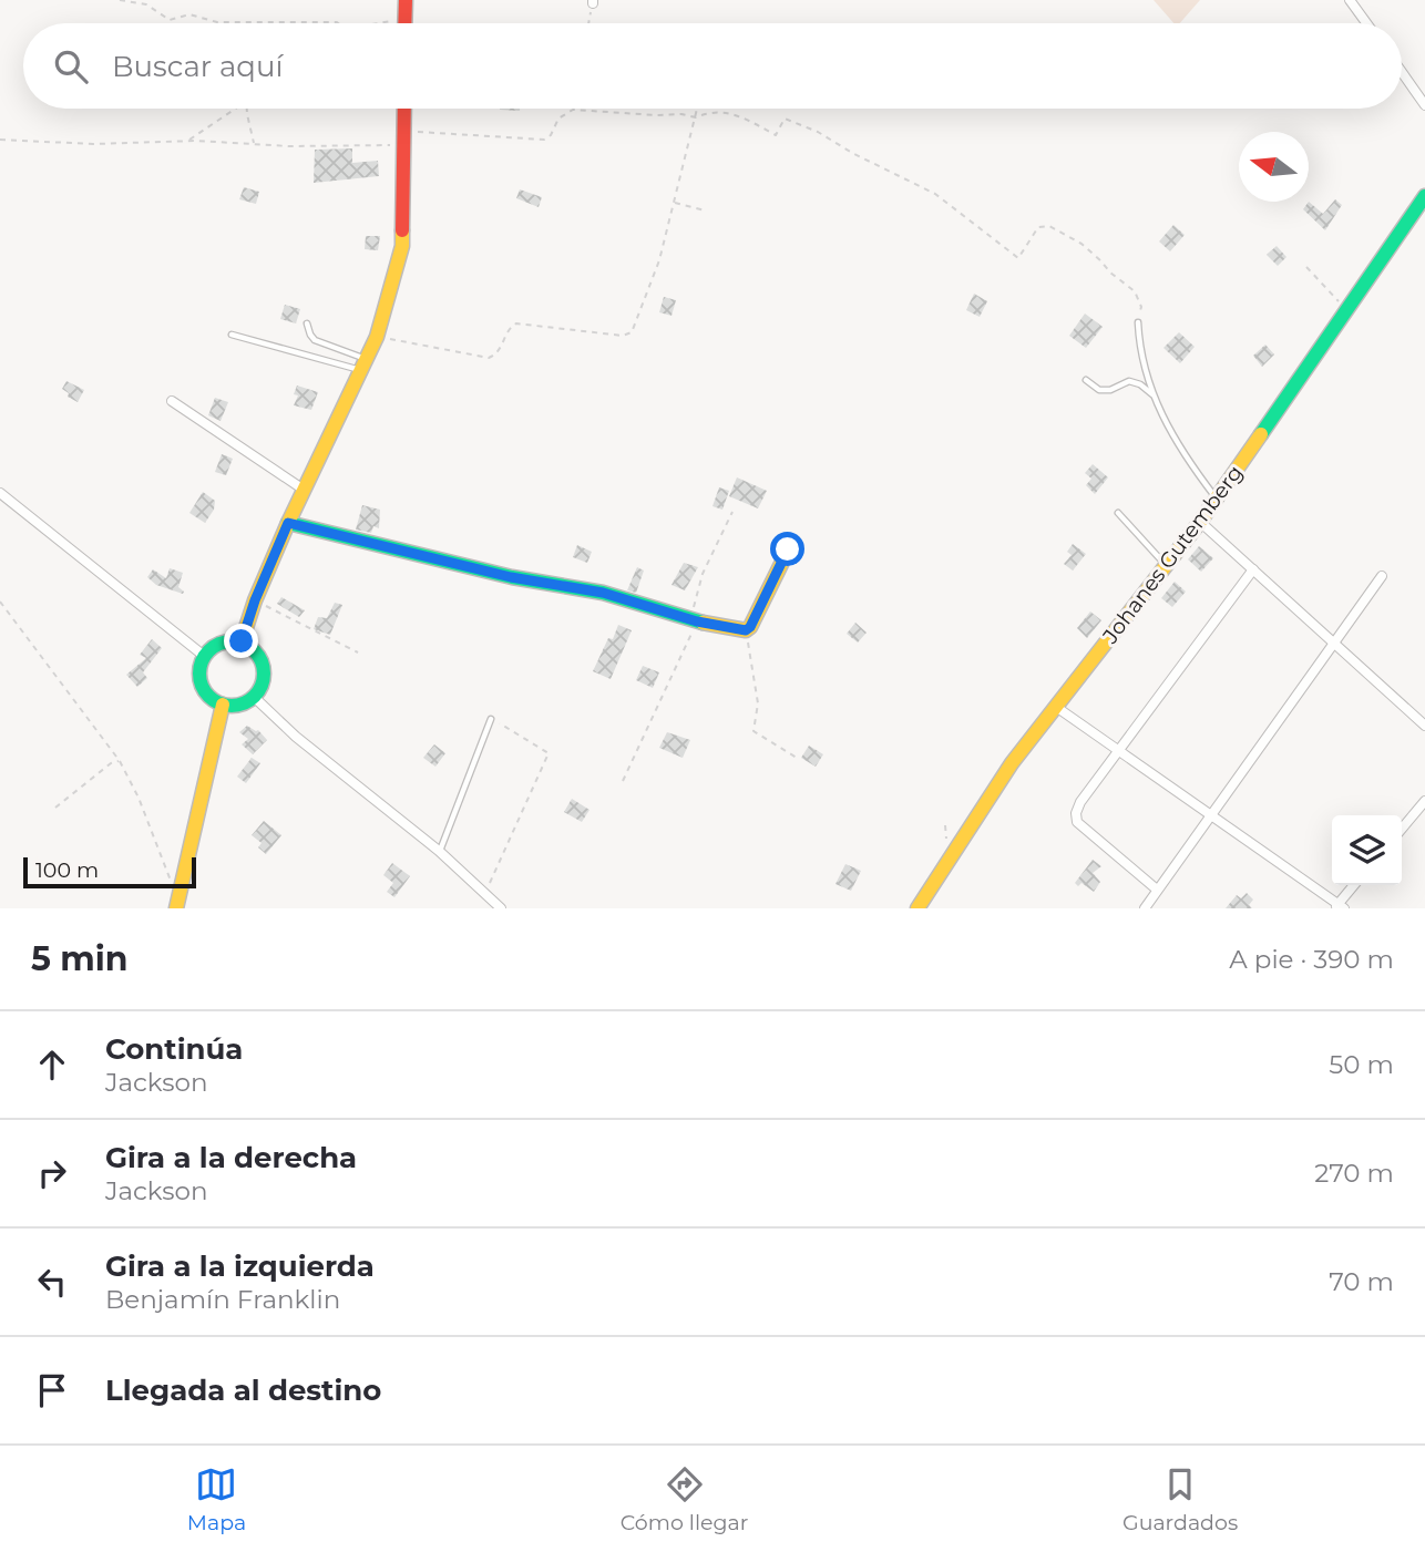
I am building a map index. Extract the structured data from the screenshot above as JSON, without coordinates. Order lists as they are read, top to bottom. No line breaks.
{"streets":{"street":["Johanes Gutemberg"]},"scale_bar":"100 m","north":"left","page":{"search":"Buscar aquí","scale":"100 m","heading":["5 min","A pie · 390 m"],"list":[["Continúa","Jackson","50 m"],["Gira a la derecha","Jackson","270 m"],["Gira a la izquierda","Benjamín Franklin","70 m"],"Llegada al destino"],"nav":["Mapa","Cómo llegar","Guardados"]}}
